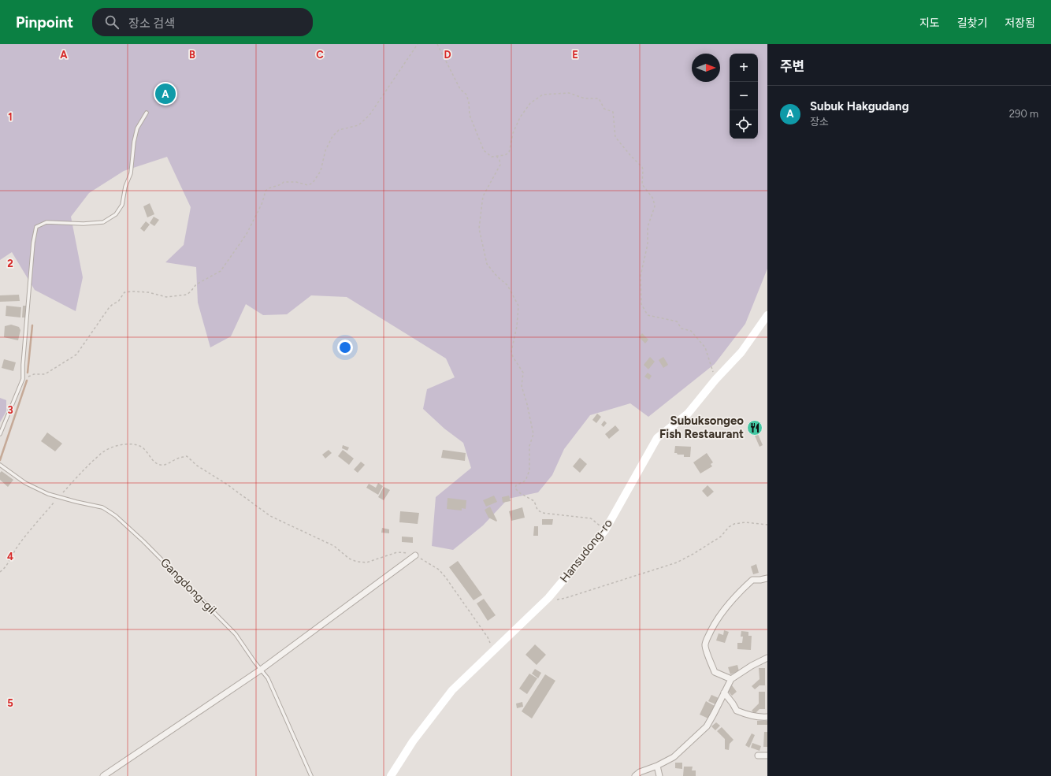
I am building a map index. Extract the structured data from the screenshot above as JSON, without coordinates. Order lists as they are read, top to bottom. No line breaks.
{"streets":{"street":["Hansudong-ro"],"lane":["Gangdong-gil"]},"places":{"restaurant":["Subuksongeo Fish Restaurant"]},"north":"right","page":{"header":"Pinpoint","search":"장소 검색","nav":["지도","길찾기","저장됨"],"heading":"주변","map_buttons":["+","−"],"pins":"A","list":[{"mark":"A","name":"Subuk Hakgudang","note":"장소","value":"290 m"}]},"grid":{"columns":["A","B","C","D","E"],"rows":["1","2","3","4","5"]}}
